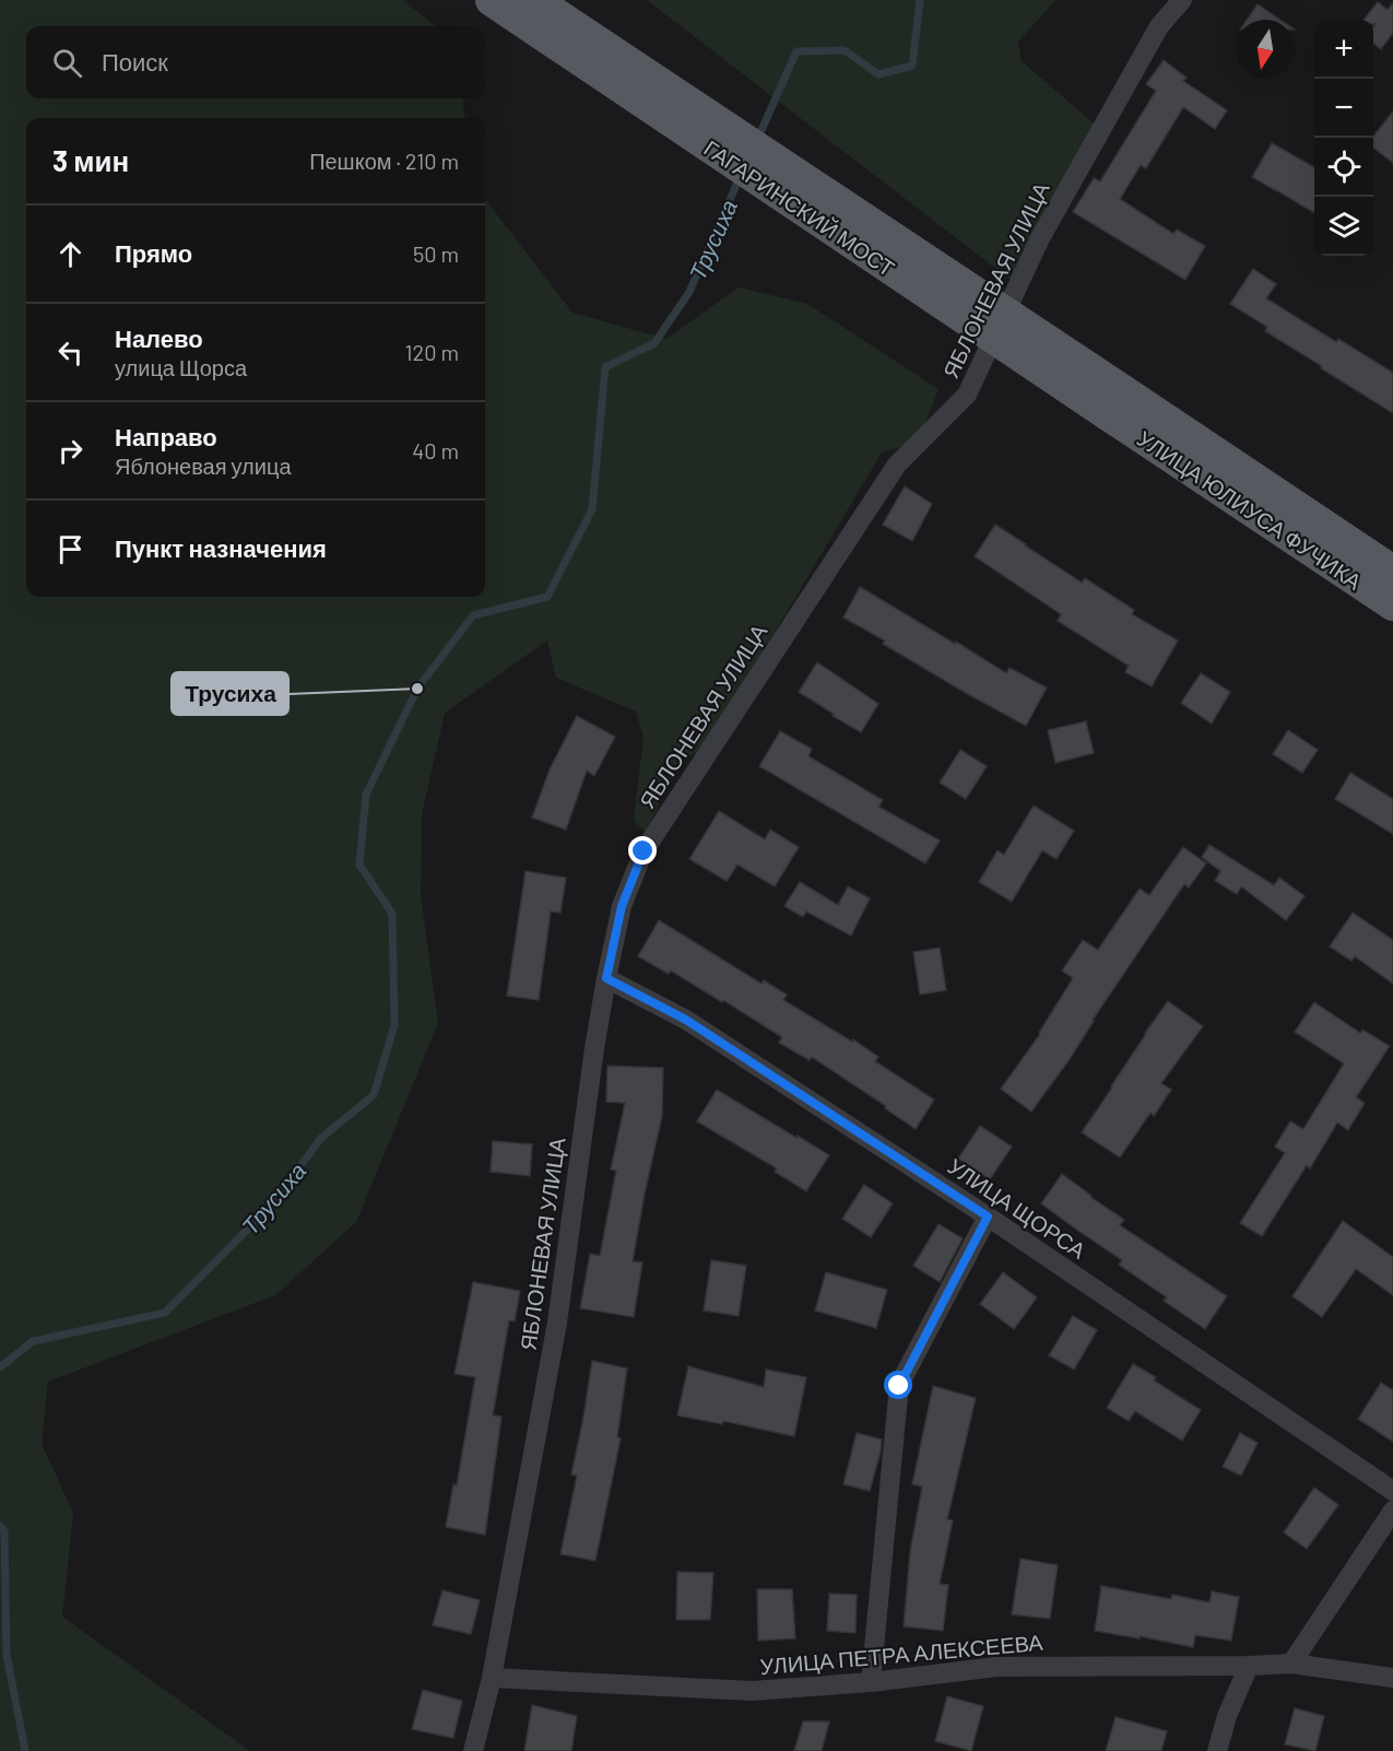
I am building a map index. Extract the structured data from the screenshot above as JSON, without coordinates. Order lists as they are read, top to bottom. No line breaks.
{"streets":{"main road":["ГАГАРИНСКИЙ МОСТ","УЛИЦА ЮЛИУСА ФУЧИКА"],"street":["ЯБЛОНЕВАЯ УЛИЦА","УЛИЦА ЩОРСА","УЛИЦА ПЕТРА АЛЕКСЕЕВА"]},"crossings":[["ГАГАРИНСКИЙ МОСТ","УЛИЦА ЮЛИУСА ФУЧИКА"],["ЯБЛОНЕВАЯ УЛИЦА","УЛИЦА ЩОРСА"],["ЯБЛОНЕВАЯ УЛИЦА","УЛИЦА ПЕТРА АЛЕКСЕЕВА"]],"water":["Трусиха"],"places":["Трусиха"],"north":"bottom","page":{"map_buttons":["+","−"],"search":"Поиск","heading":["3 мин","Пешком · 210 m"],"list":[["Прямо","50 m"],["Налево","улица Щорса","120 m"],["Направо","Яблоневая улица","40 m"],"Пункт назначения"]}}
